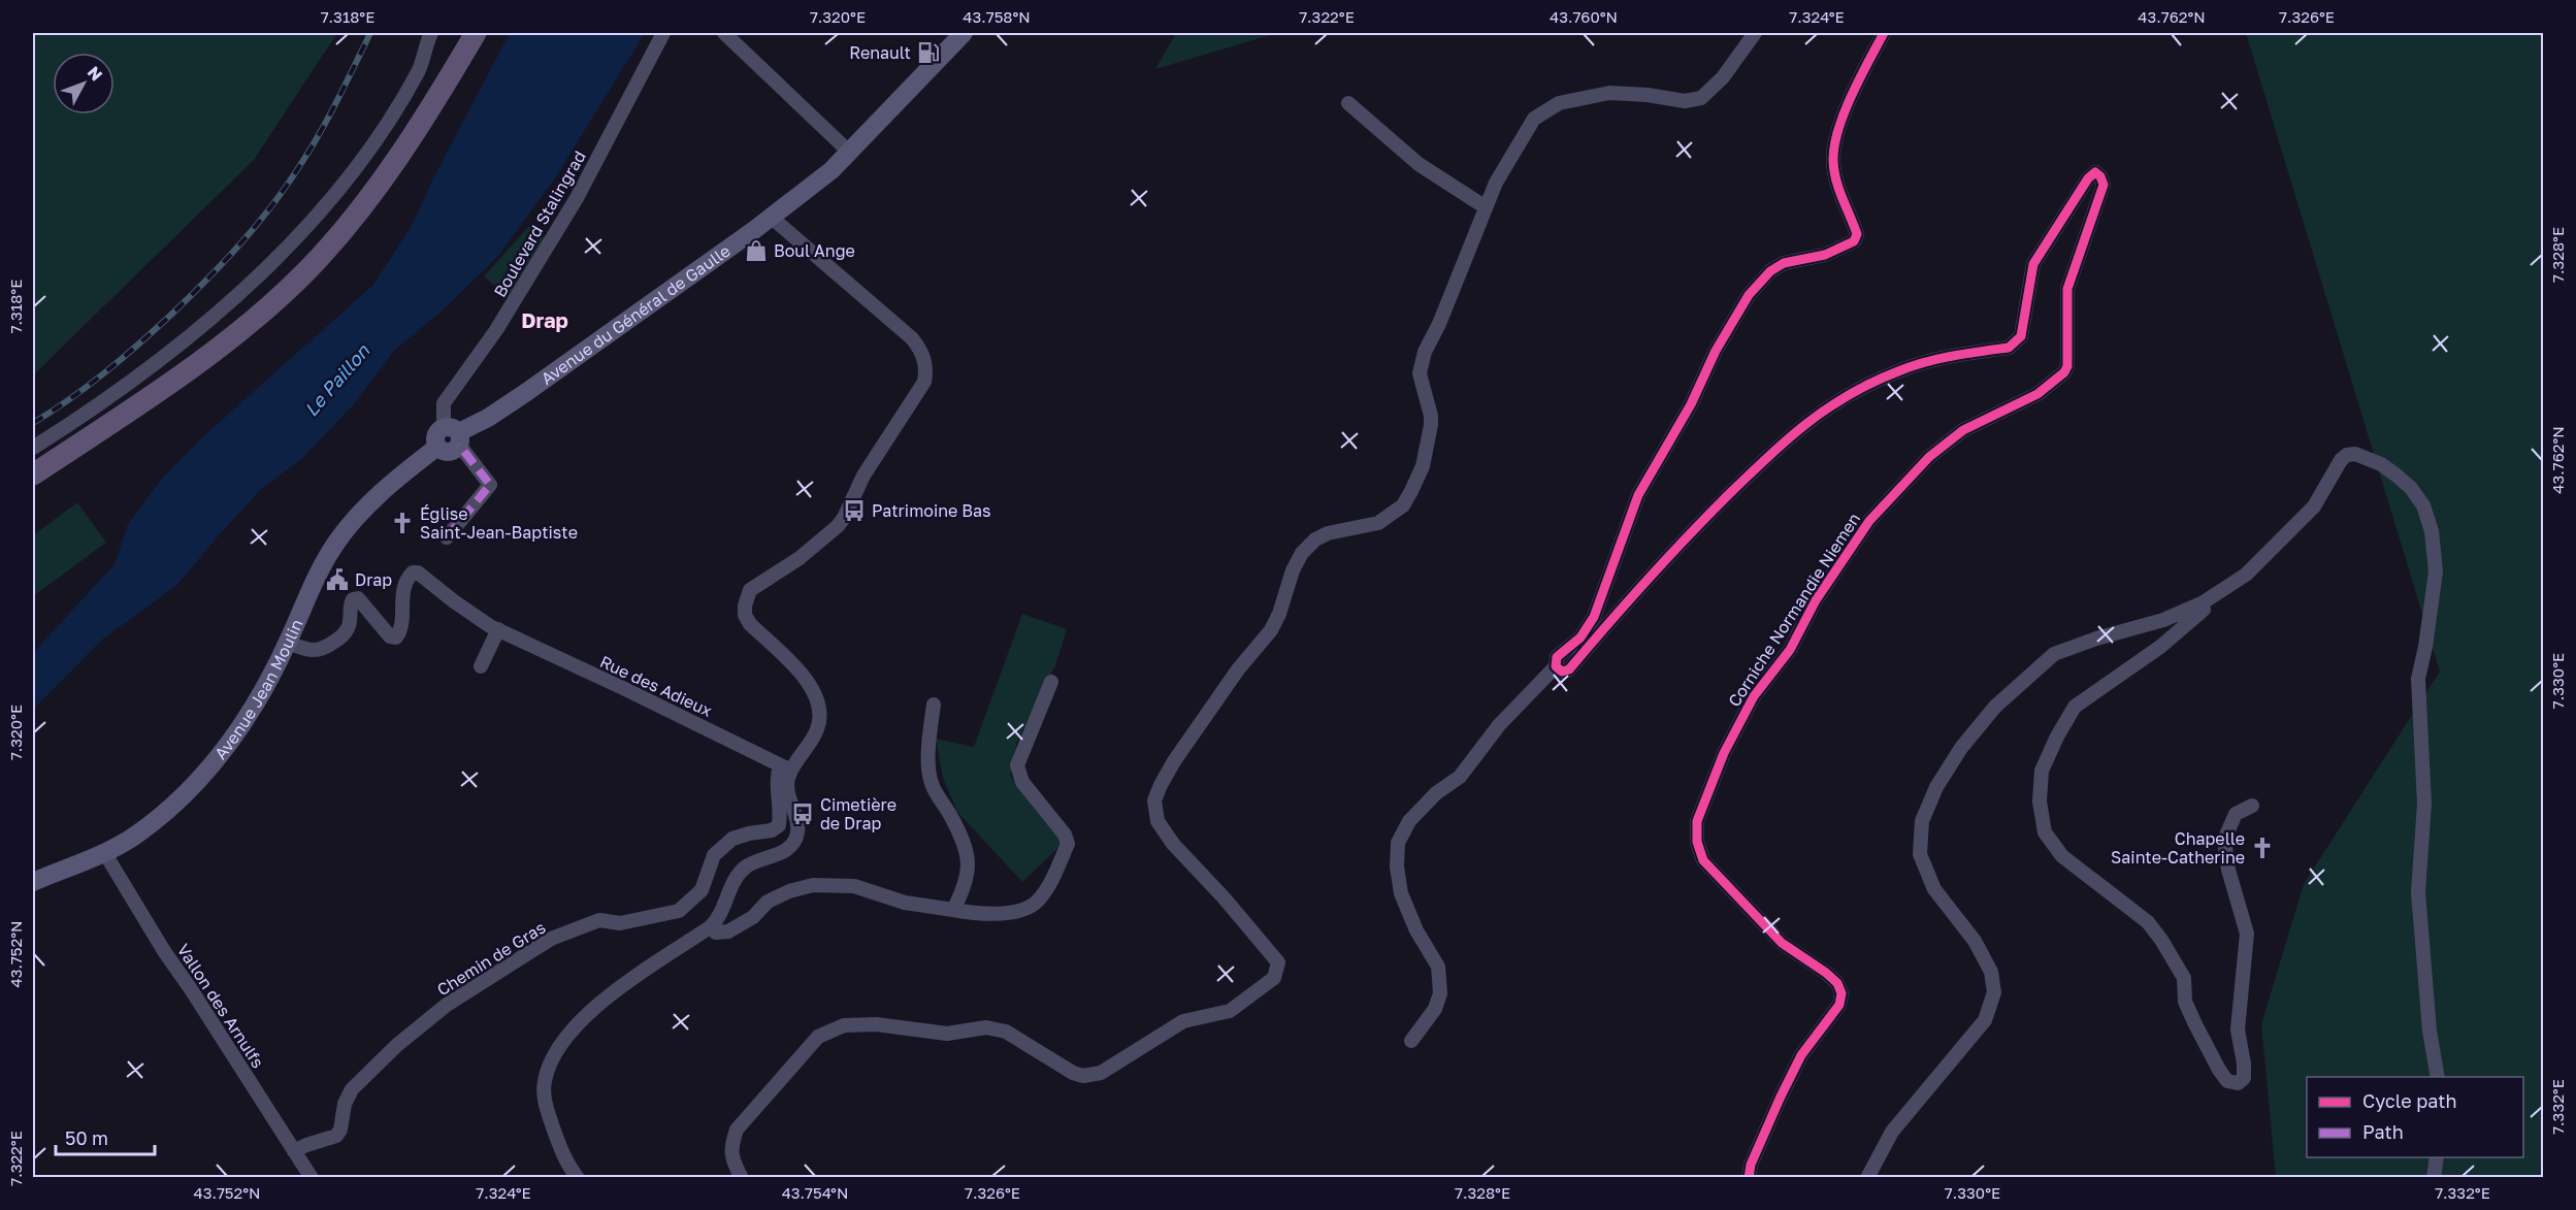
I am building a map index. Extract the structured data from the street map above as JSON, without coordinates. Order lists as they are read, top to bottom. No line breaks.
{"streets":{"street":["Boulevard Stalingrad","Avenue du Général de Gaulle","Corniche Normandie Niemen","Rue des Adieux","Avenue Jean Moulin","Chemin de Gras","Vallon des Arnulfs"]},"crossings":[["Boulevard Stalingrad","Avenue du Général de Gaulle"],["Boulevard Stalingrad","Avenue Jean Moulin"],["Avenue du Général de Gaulle","Avenue Jean Moulin"],["Rue des Adieux","Avenue Jean Moulin"],["Rue des Adieux","Chemin de Gras"],["Avenue Jean Moulin","Vallon des Arnulfs"],["Chemin de Gras","Vallon des Arnulfs"]],"districts":["Drap"],"water":["Le Paillon"],"places":{"fuel station":["Renault"],"shop":["Boul Ange"],"bus stop":["Patrimoine Bas","Cimetière de Drap"],"church":["Église Saint-Jean-Baptiste","Chapelle Sainte-Catherine"],"public building":["Drap"]},"legend":["Cycle path","Path"],"scale_bar":"50 m","north":"top right","coordinates":["7.318°E","7.320°E","43.758°N","7.322°E","43.760°N","7.324°E","43.762°N","7.326°E","7.328°E","7.330°E","43.752°N","7.332°E","43.754°N"]}
